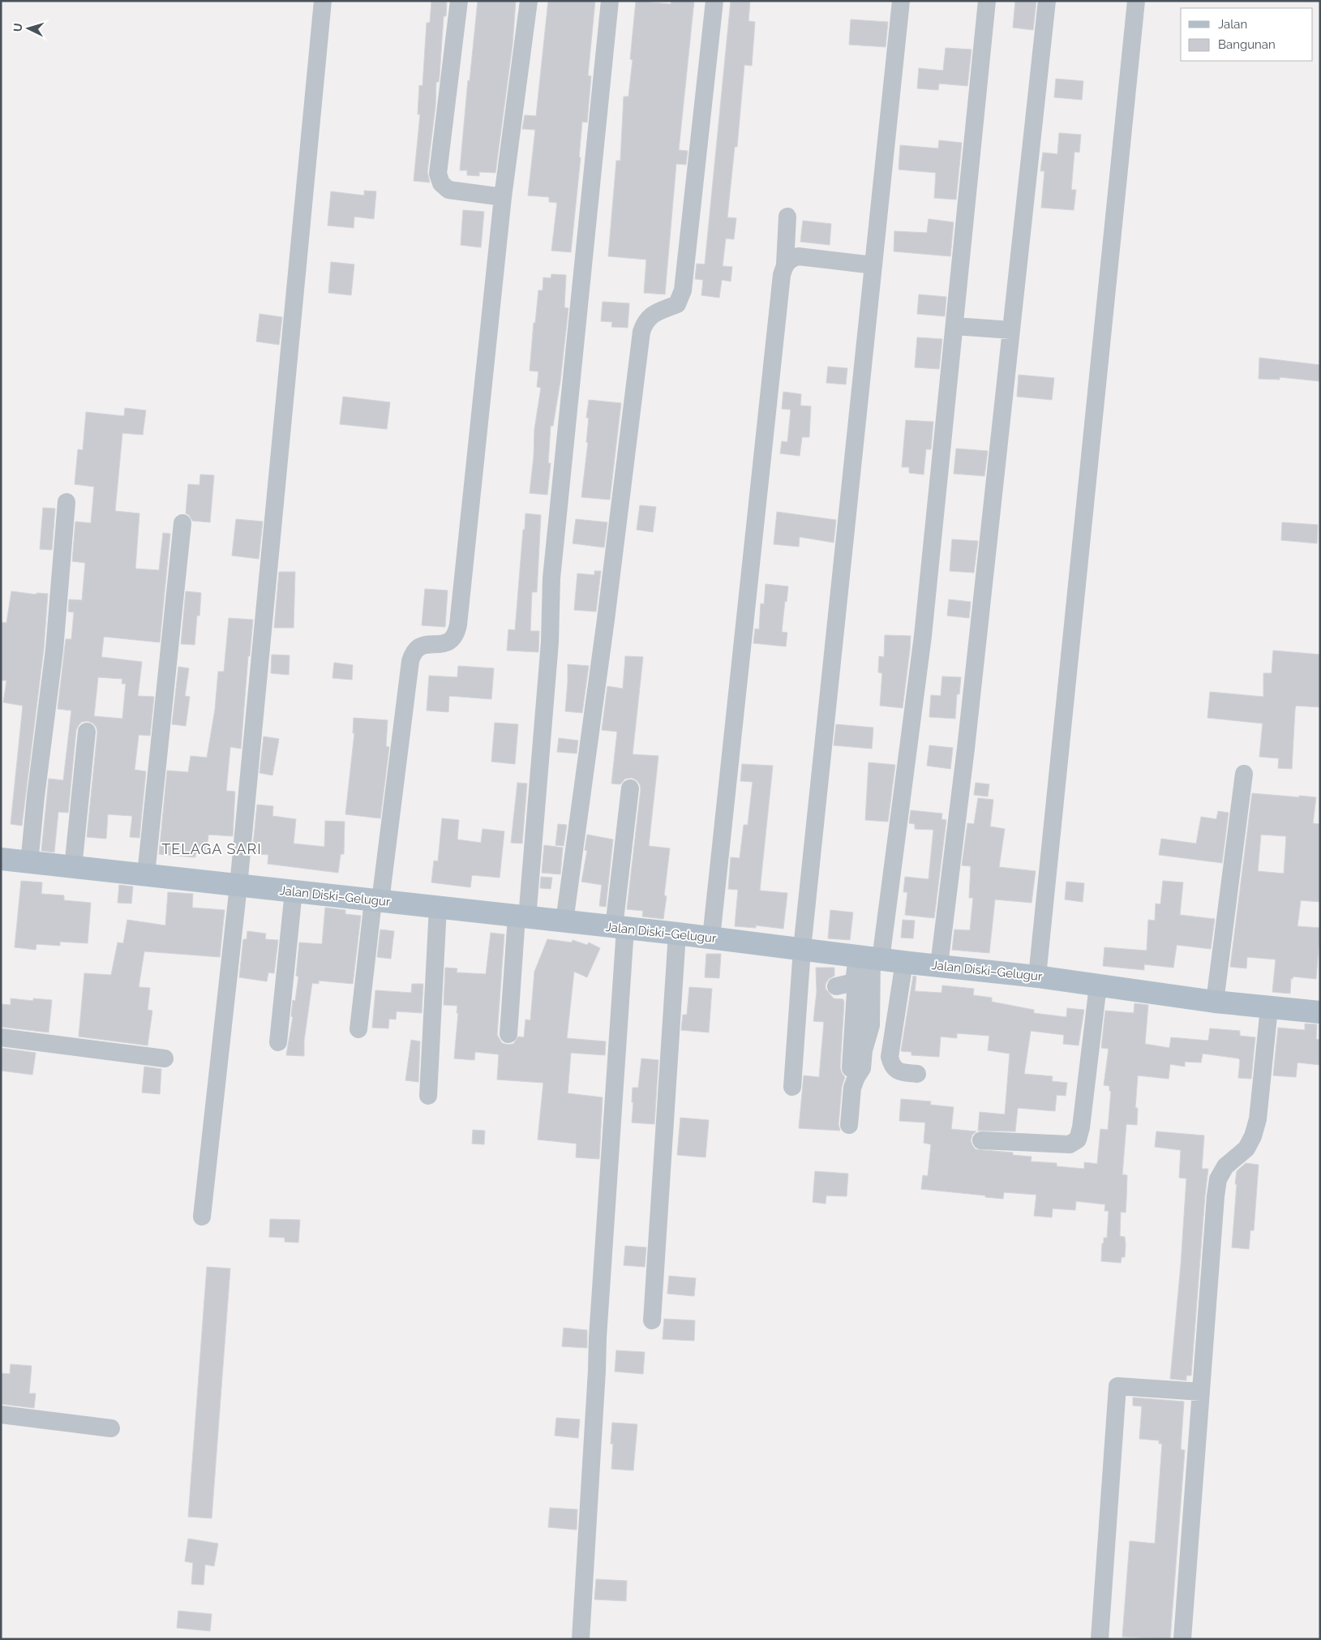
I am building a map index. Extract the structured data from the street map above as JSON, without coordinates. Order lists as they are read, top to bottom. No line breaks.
{"streets":{"main road":["Jalan Diski–Gelugur"]},"districts":["TELAGA SARI"],"legend":["Jalan","Bangunan"],"north":"left"}
